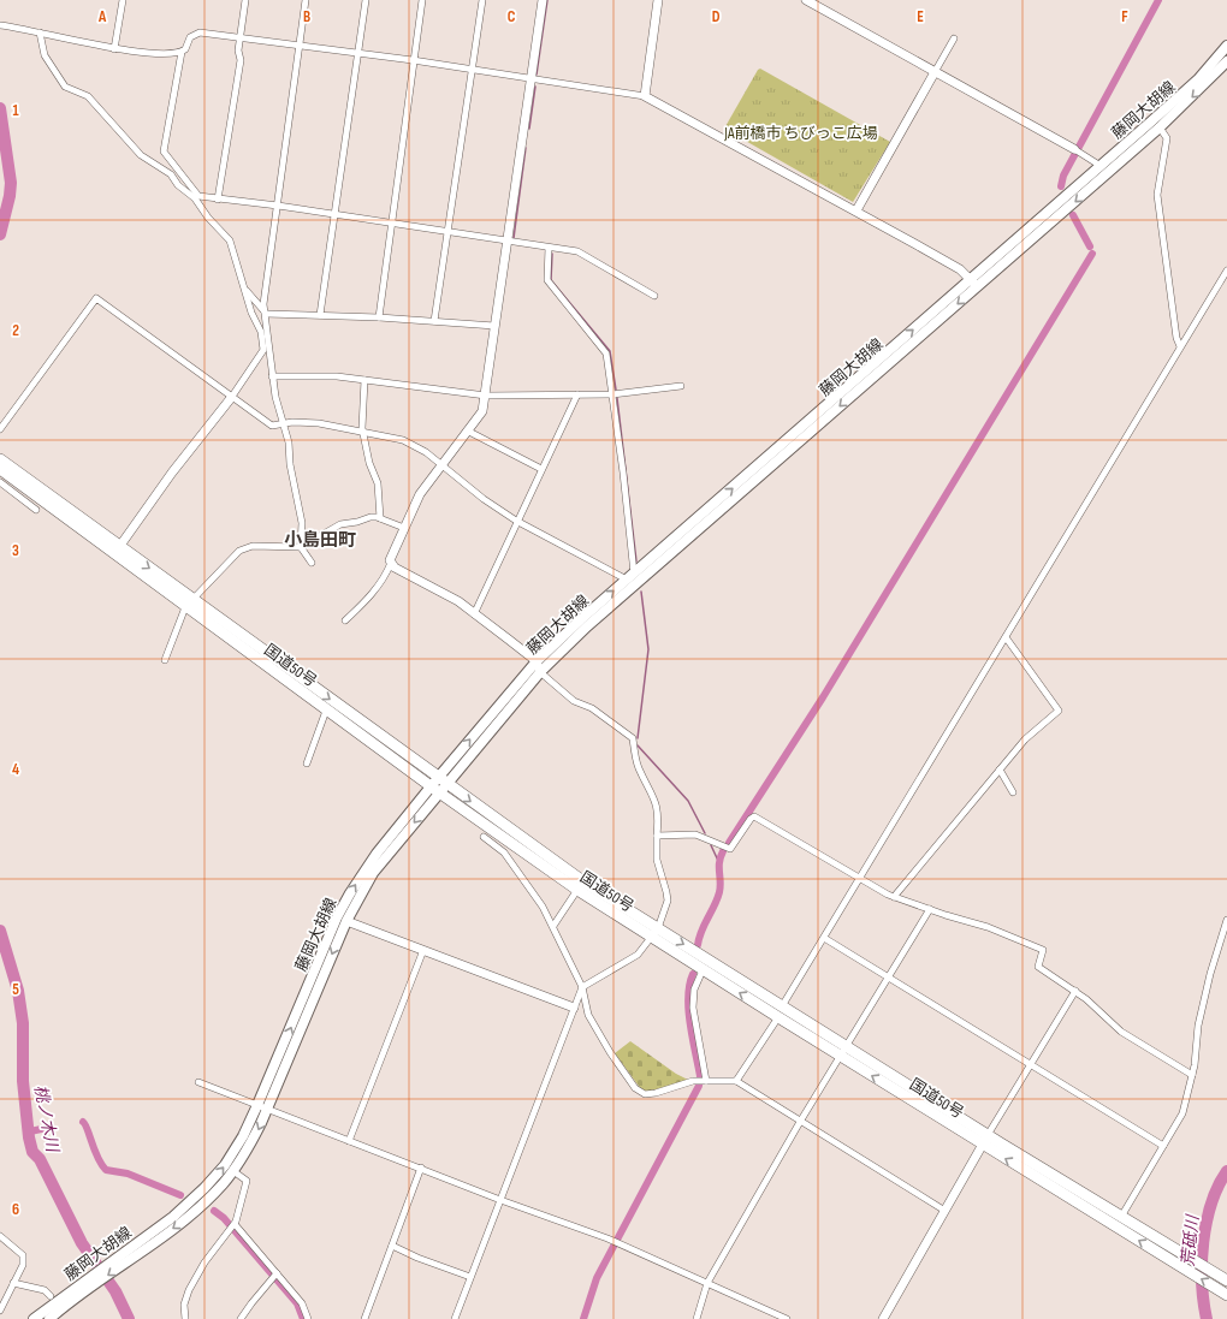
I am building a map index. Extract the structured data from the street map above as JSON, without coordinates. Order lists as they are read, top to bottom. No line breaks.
{"streets":{"highway":["国道50号"],"main road":["藤岡大胡線"]},"crossings":[["藤岡大胡線","国道50号"]],"districts":["小島田町"],"water":["桃ノ木川","荒砥川"],"parks":["JA前橋市 ちびっこ広場"],"grid":{"columns":["A","B","C","D","E","F"],"rows":["1","2","3","4","5","6"]}}
